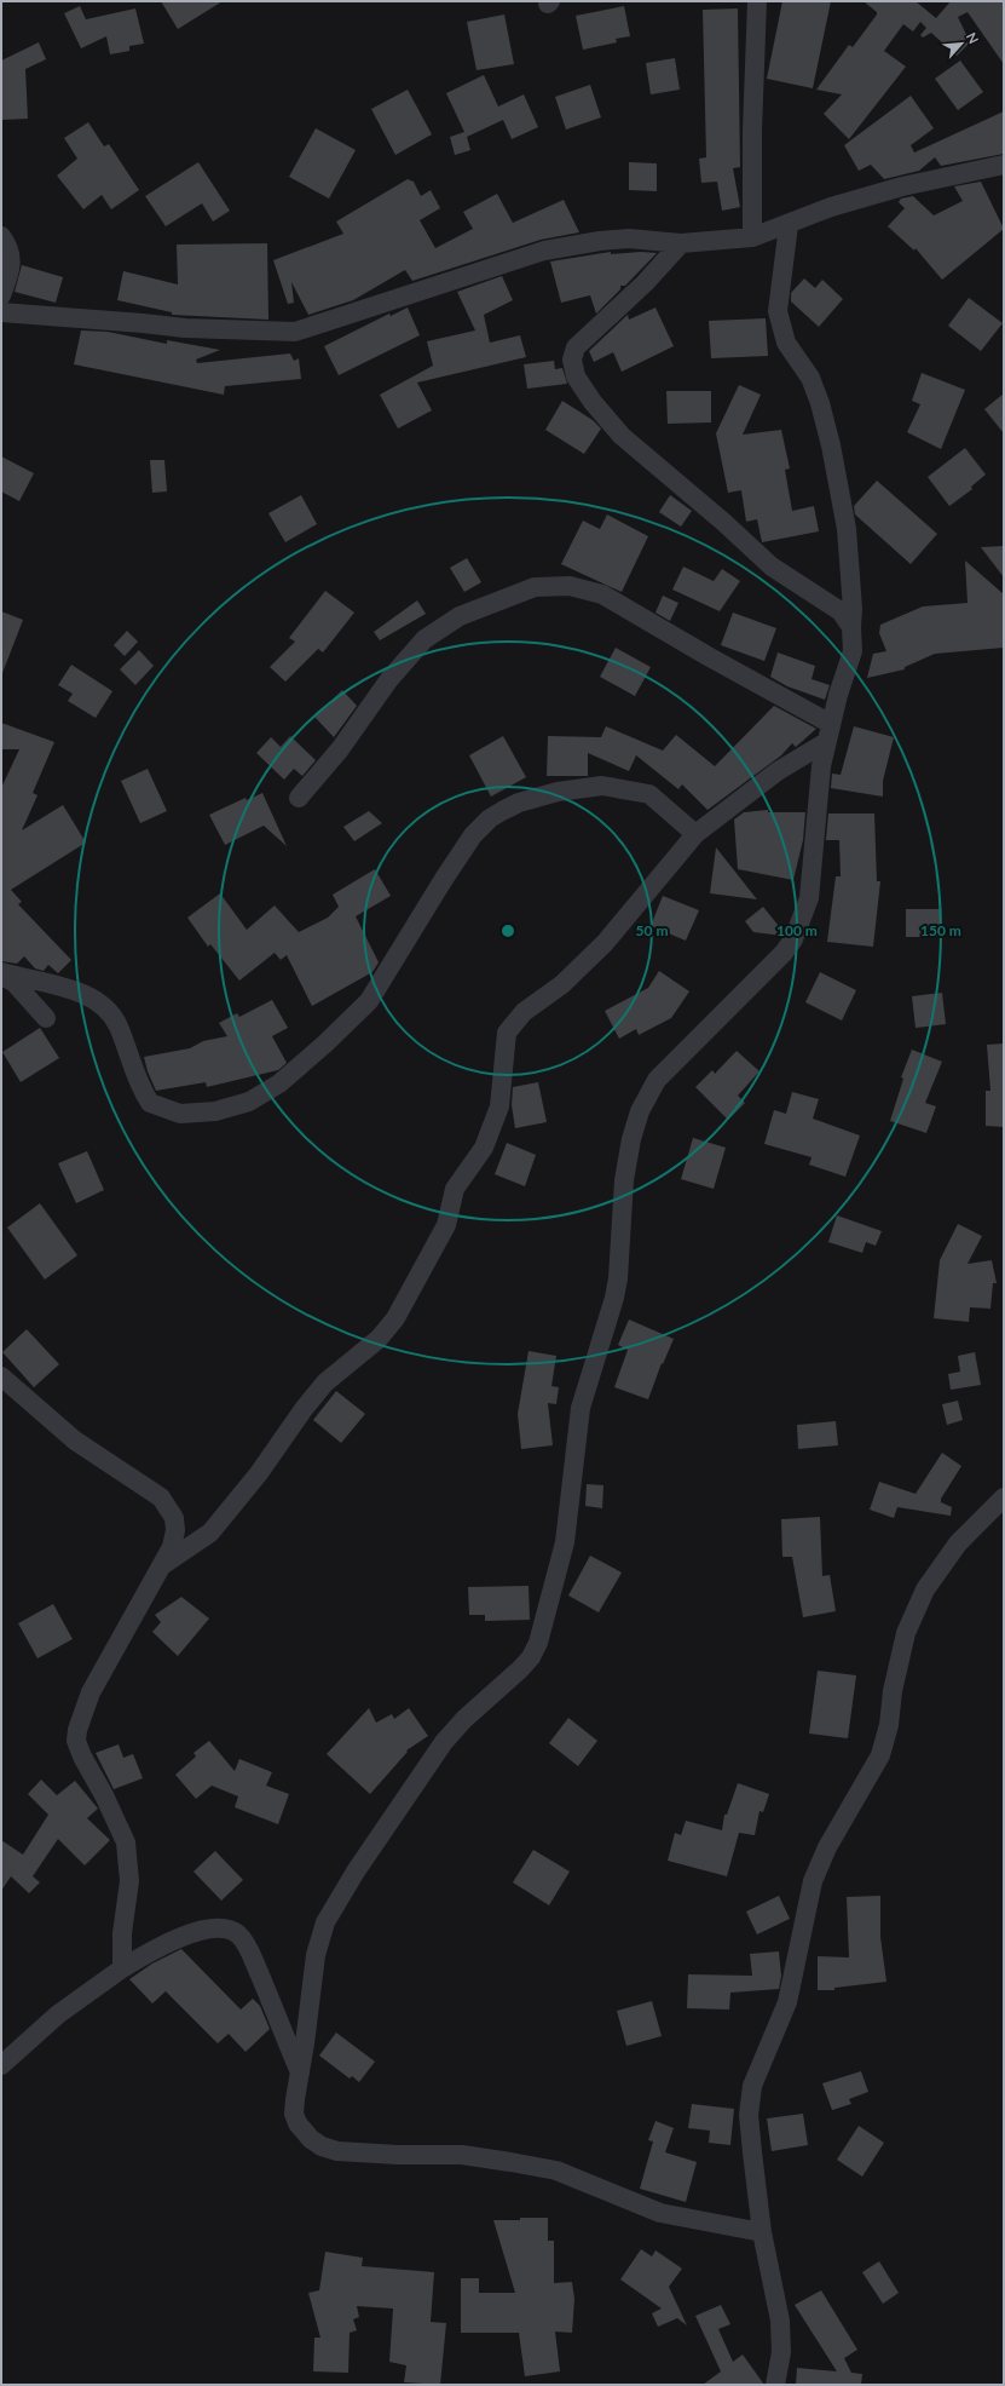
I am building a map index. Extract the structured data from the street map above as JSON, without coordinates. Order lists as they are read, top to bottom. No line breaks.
{"north":"top right","rings":["50 m","100 m","150 m"]}
